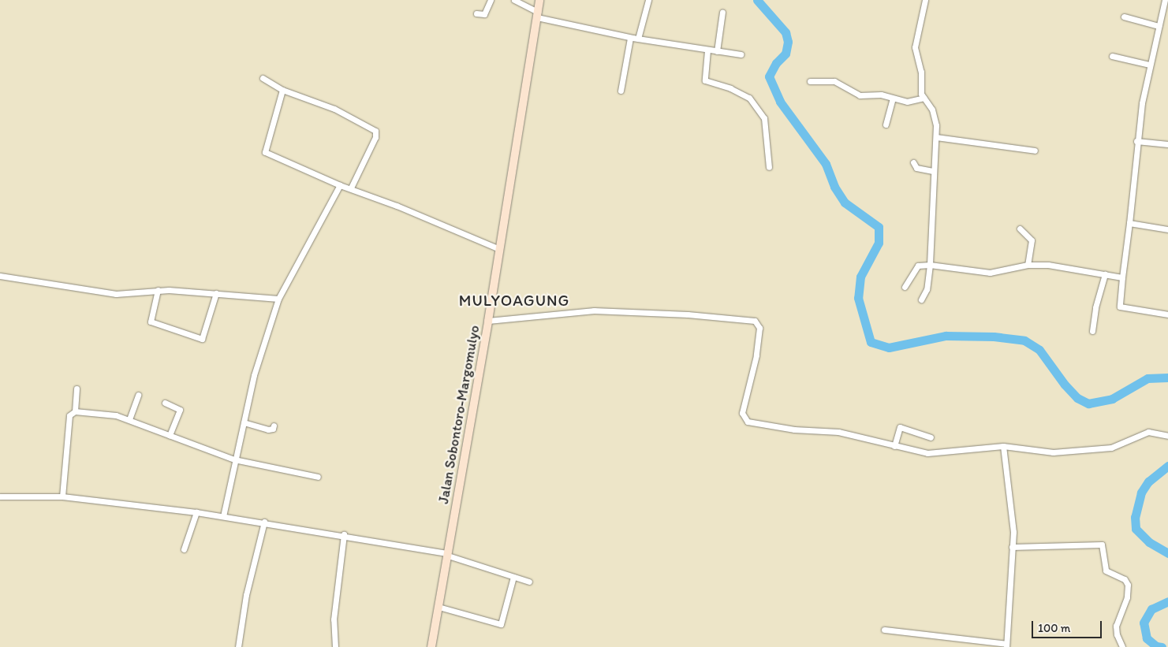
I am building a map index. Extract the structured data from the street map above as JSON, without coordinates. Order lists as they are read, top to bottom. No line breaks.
{"streets":{"street":["Jalan Sobontoro-Margomulyo"]},"districts":["MULYOAGUNG"],"scale_bar":"100 m"}
